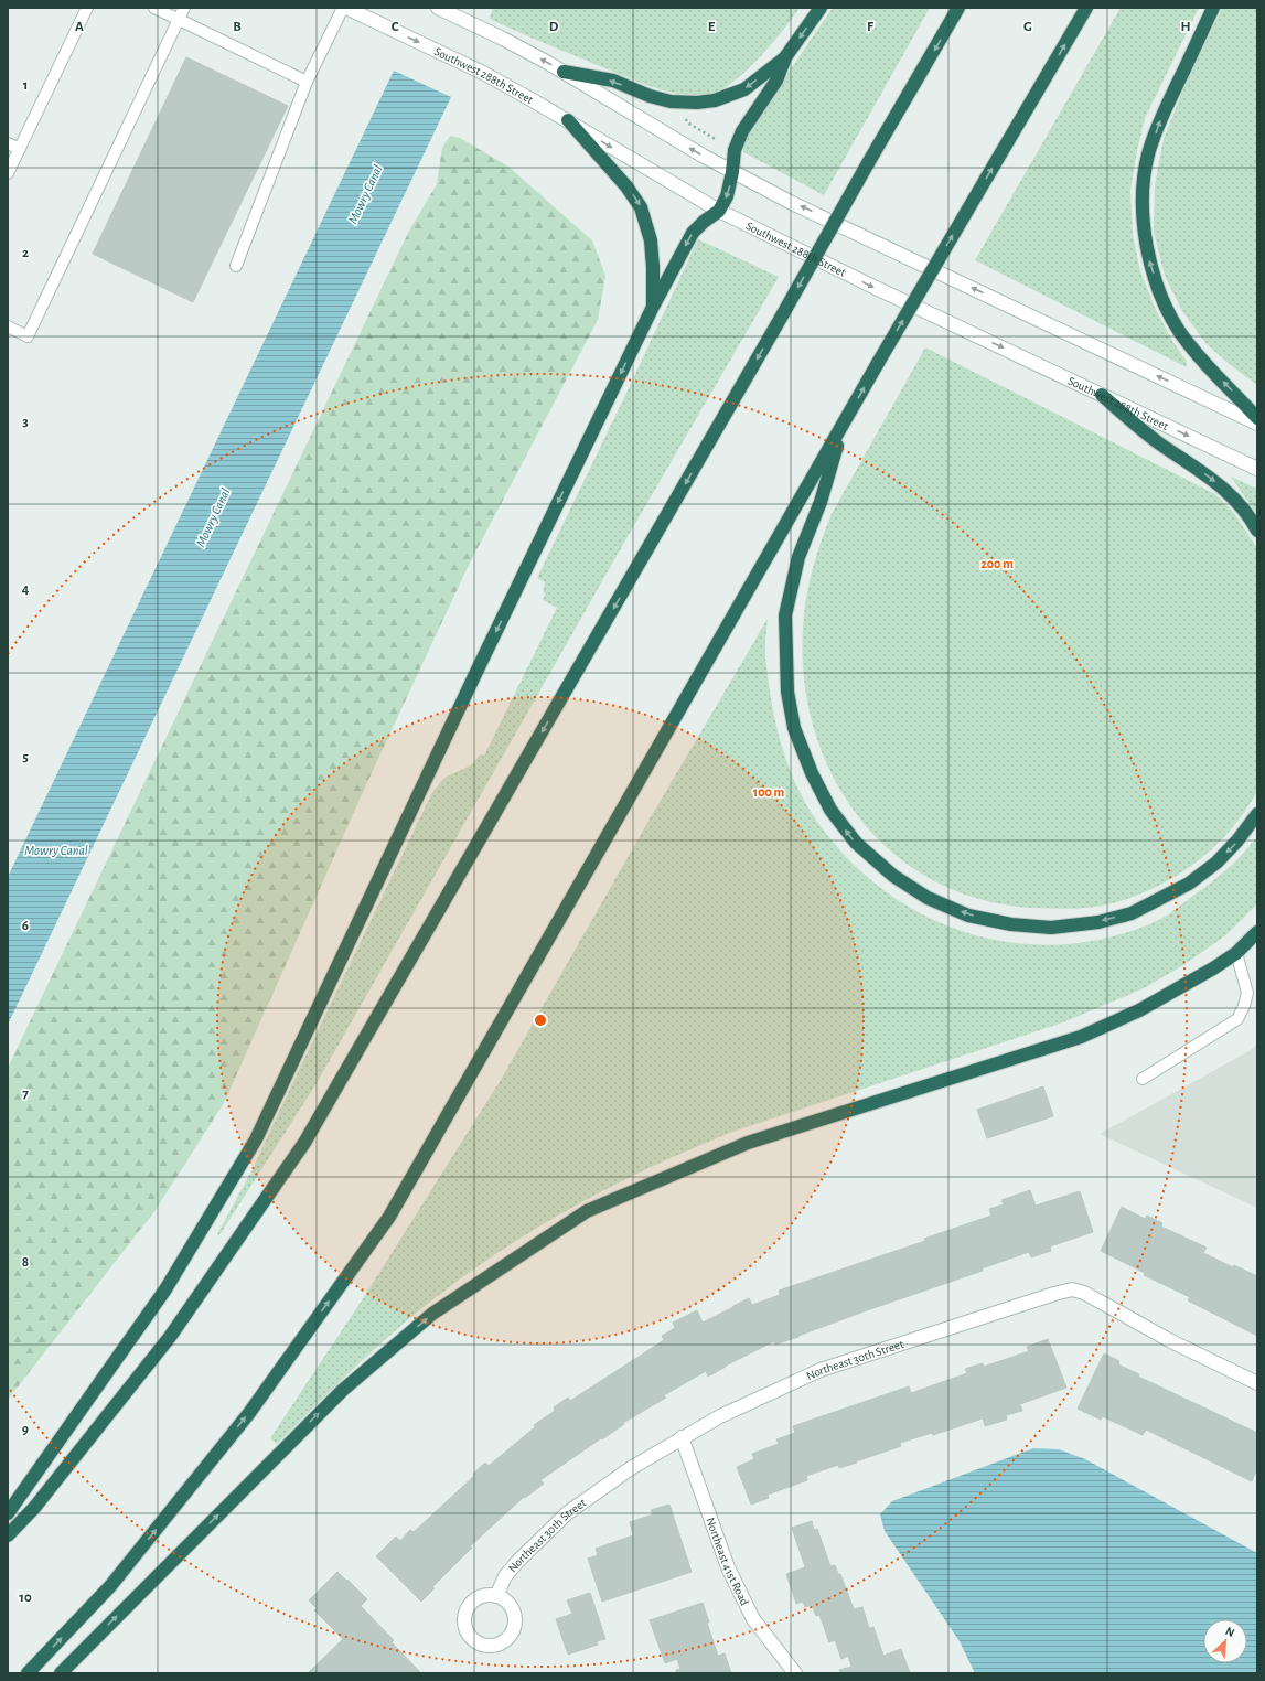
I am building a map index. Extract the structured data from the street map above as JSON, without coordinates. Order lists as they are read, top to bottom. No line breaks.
{"streets":{"main road":["Southwest 288th Street","Northeast 30th Street","Northeast 41st Road"]},"crossings":[["Northeast 30th Street","Northeast 41st Road"]],"water":["Mowry Canal"],"north":"top right","grid":{"columns":["A","B","C","D","E","F","G","H"],"rows":["1","2","3","4","5","6","7","8","9","10"]},"rings":["200 m","100 m"]}
